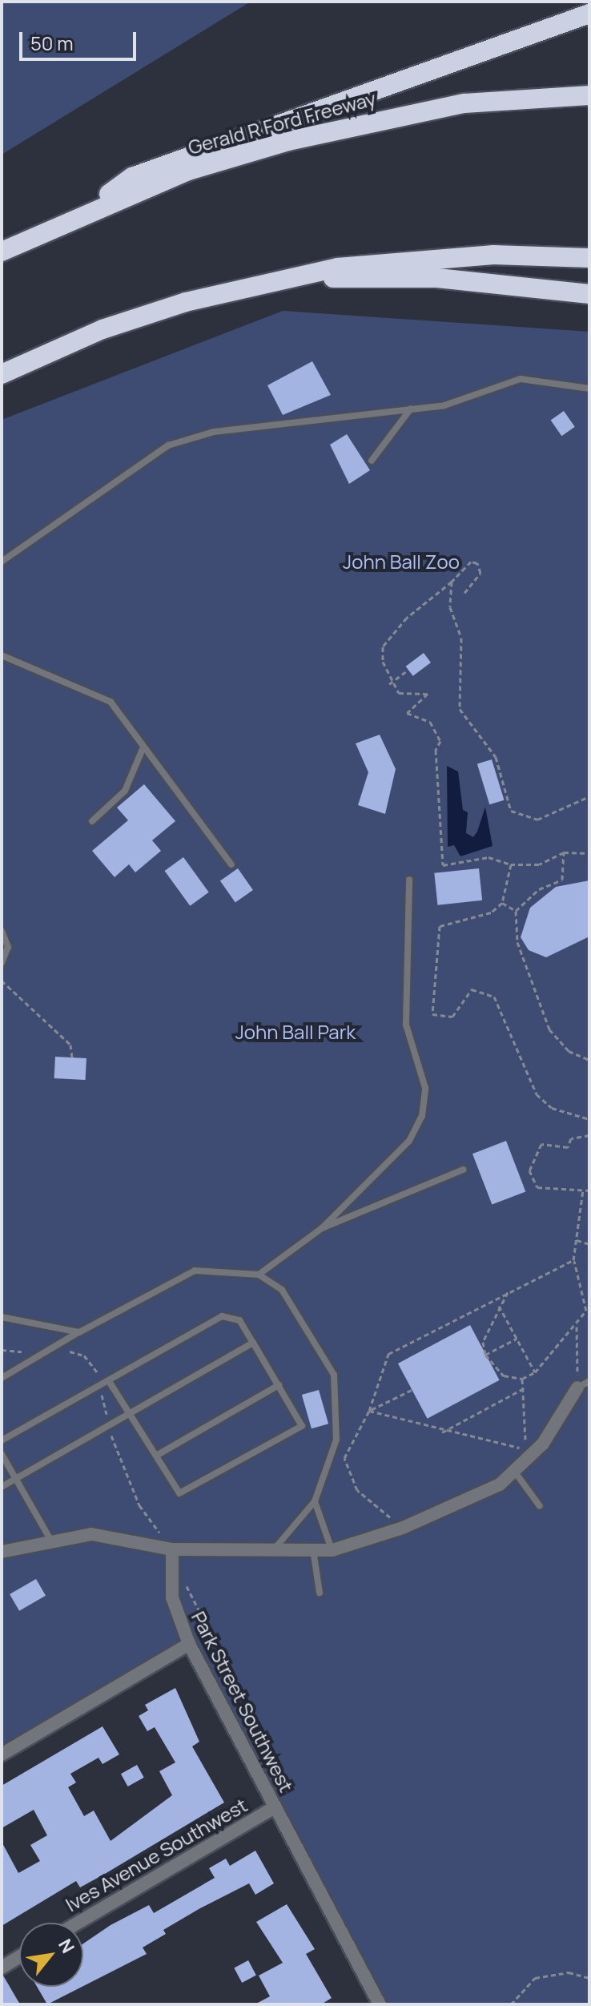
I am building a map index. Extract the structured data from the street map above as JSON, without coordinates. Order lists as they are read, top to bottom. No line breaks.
{"streets":{"highway":["Gerald R Ford Freeway"],"street":["Park Street Southwest","Ives Avenue Southwest"]},"crossings":[["Park Street Southwest","Ives Avenue Southwest"]],"parks":["John Ball Zoo","John Ball Park"],"scale_bar":"50 m","north":"top right"}
